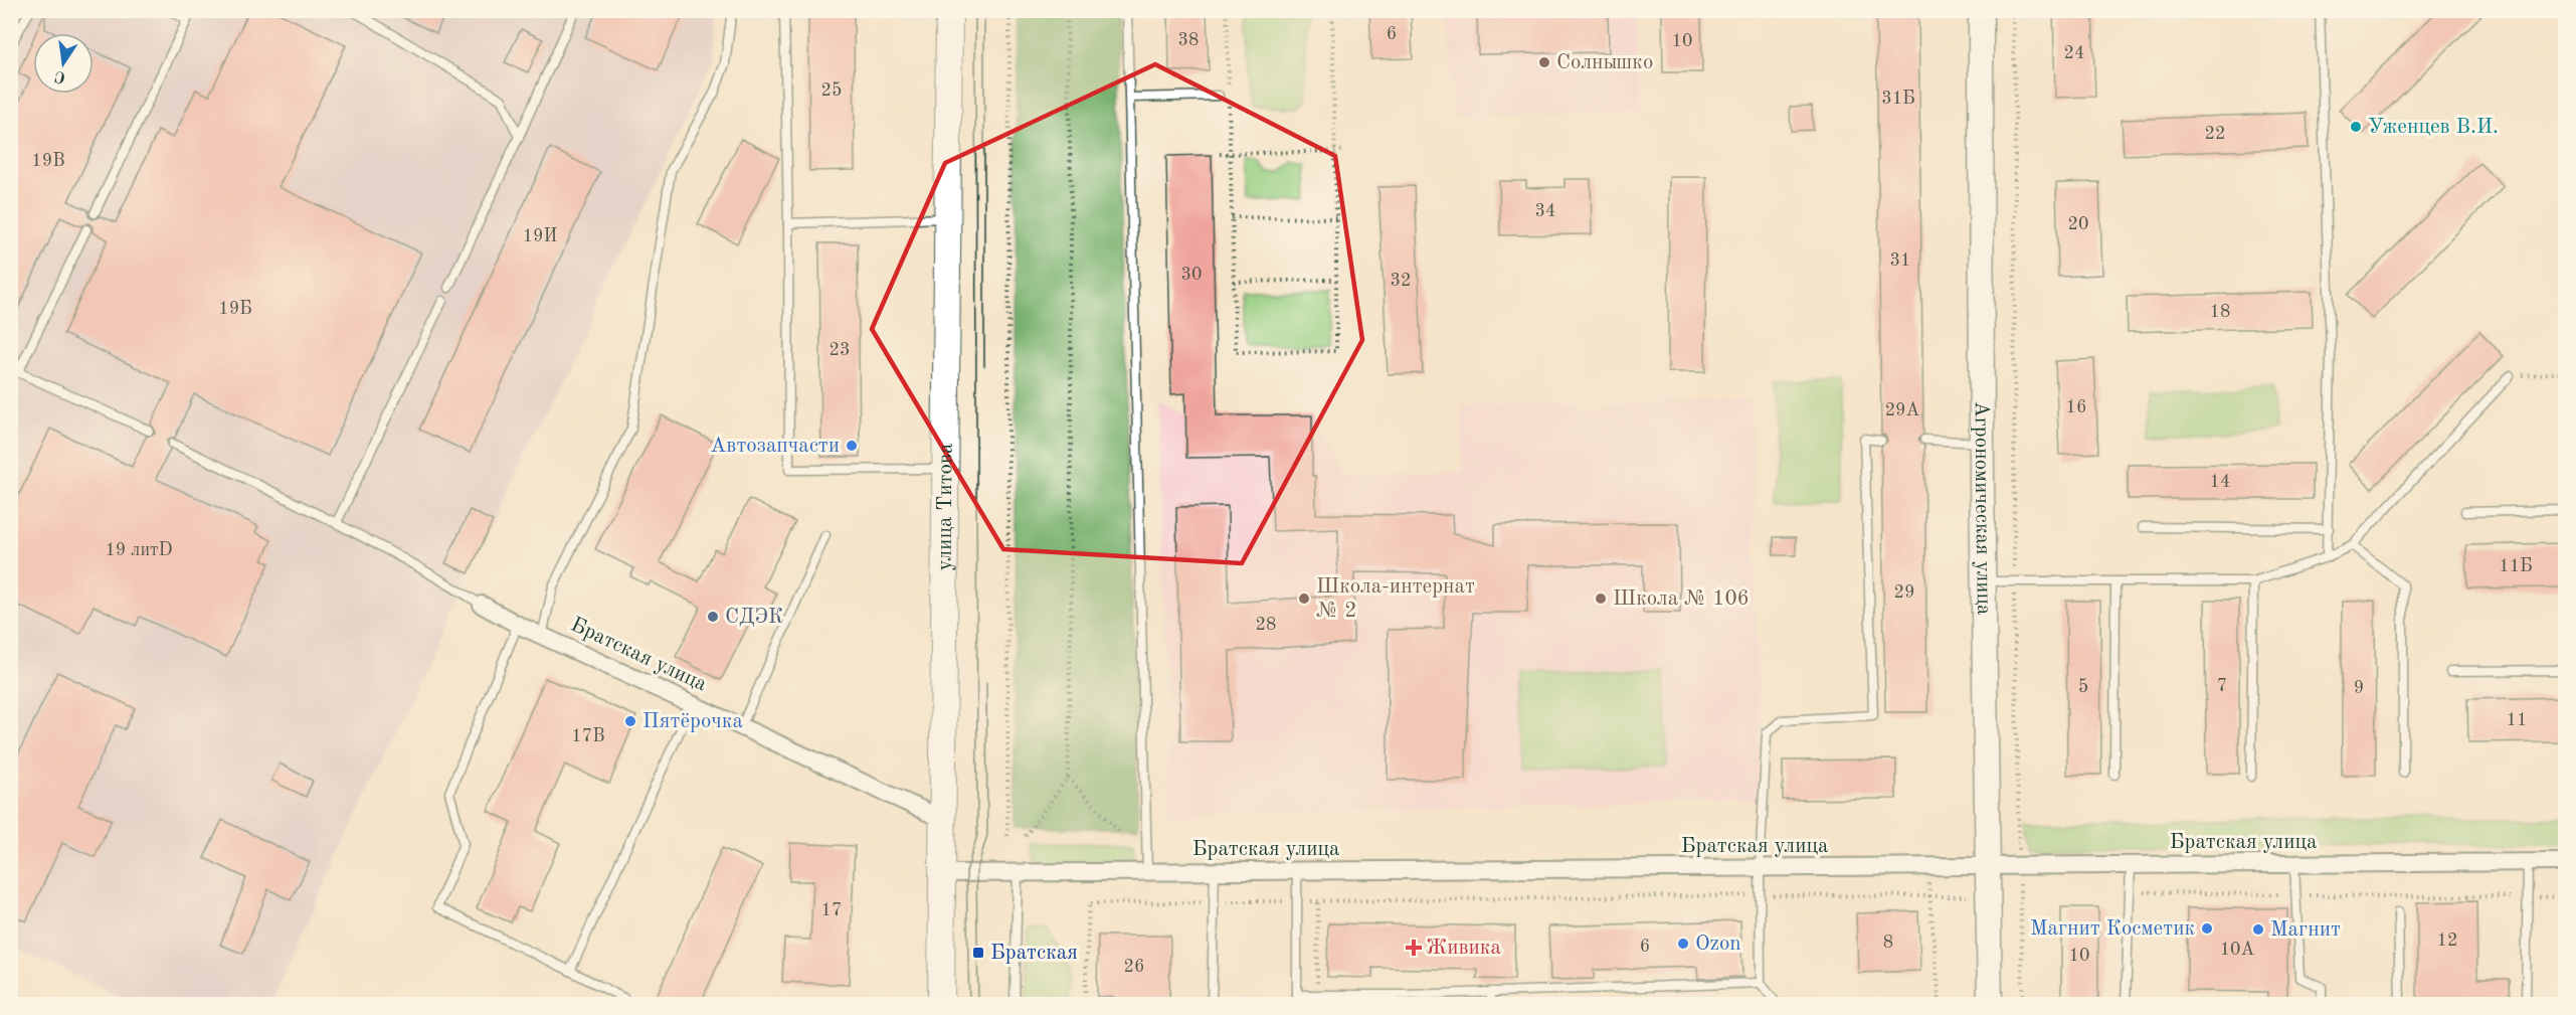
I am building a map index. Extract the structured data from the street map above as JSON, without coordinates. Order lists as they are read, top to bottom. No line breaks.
{"streets":{"main road":["улица Титова"],"street":["Агрономическая улица","Братская улица"]},"crossings":[["улица Титова","Братская улица"],["Агрономическая улица","Братская улица"]],"places":{"other":["Солнышко","Уженцев В.И.","Автозапчасти","Школа-интернат № 2","Школа № 106","СДЭК","Пятёрочка","Магнит Косметик","Магнит","Ozon"],"health":["Живика"],"transit":["Братская"]},"house_numbers":["6","38","10","24","25","31Б","22","19В","34","20","19И","31","30","32","19Б","18","23","16","29А","14","19 литD","11Б","29","28","7","5","9","11","17В","17","12","8","6","10А","10","26"],"north":"bottom"}
